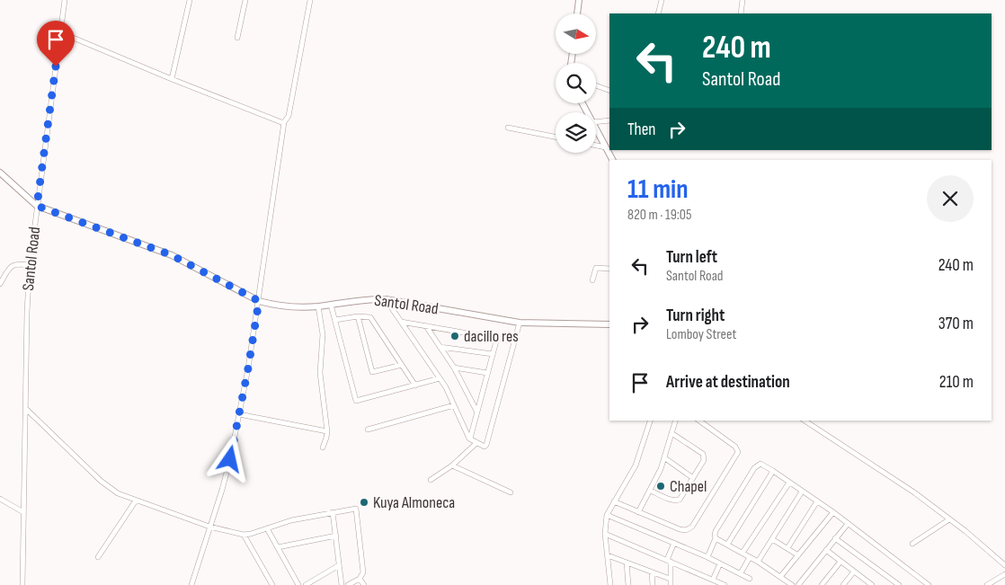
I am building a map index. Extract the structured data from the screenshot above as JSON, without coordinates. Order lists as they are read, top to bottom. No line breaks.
{"streets":{"street":["Santol Road"]},"places":["dacillo res","Chapel","Kuya Almoneca"],"north":"right","page":{"turn":["240 m","Santol Road"],"then":"Then","heading":["11 min","820 m · 19:05"],"list":[{"name":"Turn left","note":"Santol Road","value":"240 m"},{"name":"Turn right","note":"Lomboy Street","value":"370 m"},{"name":"Arrive at destination","value":"210 m"}]}}
